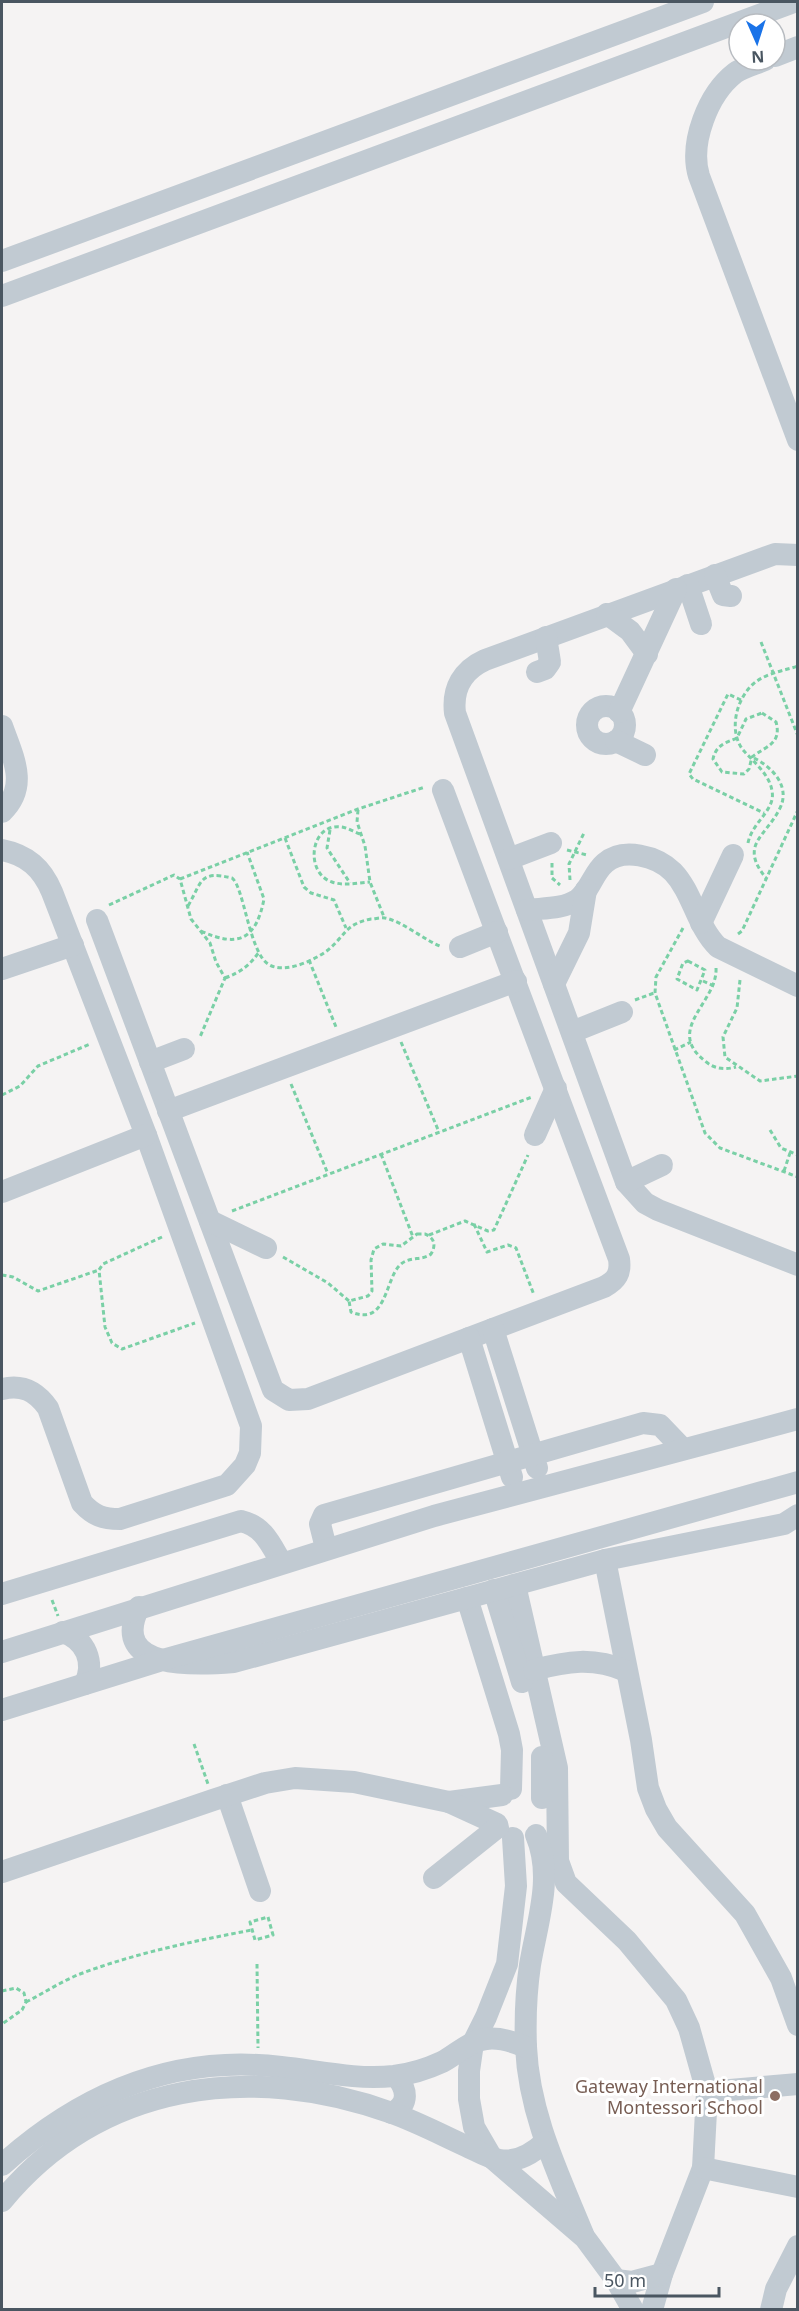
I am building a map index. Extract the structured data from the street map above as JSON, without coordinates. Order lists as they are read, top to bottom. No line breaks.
{"places":["Gateway International Montessori School"],"scale_bar":"50 m","north":"bottom"}
